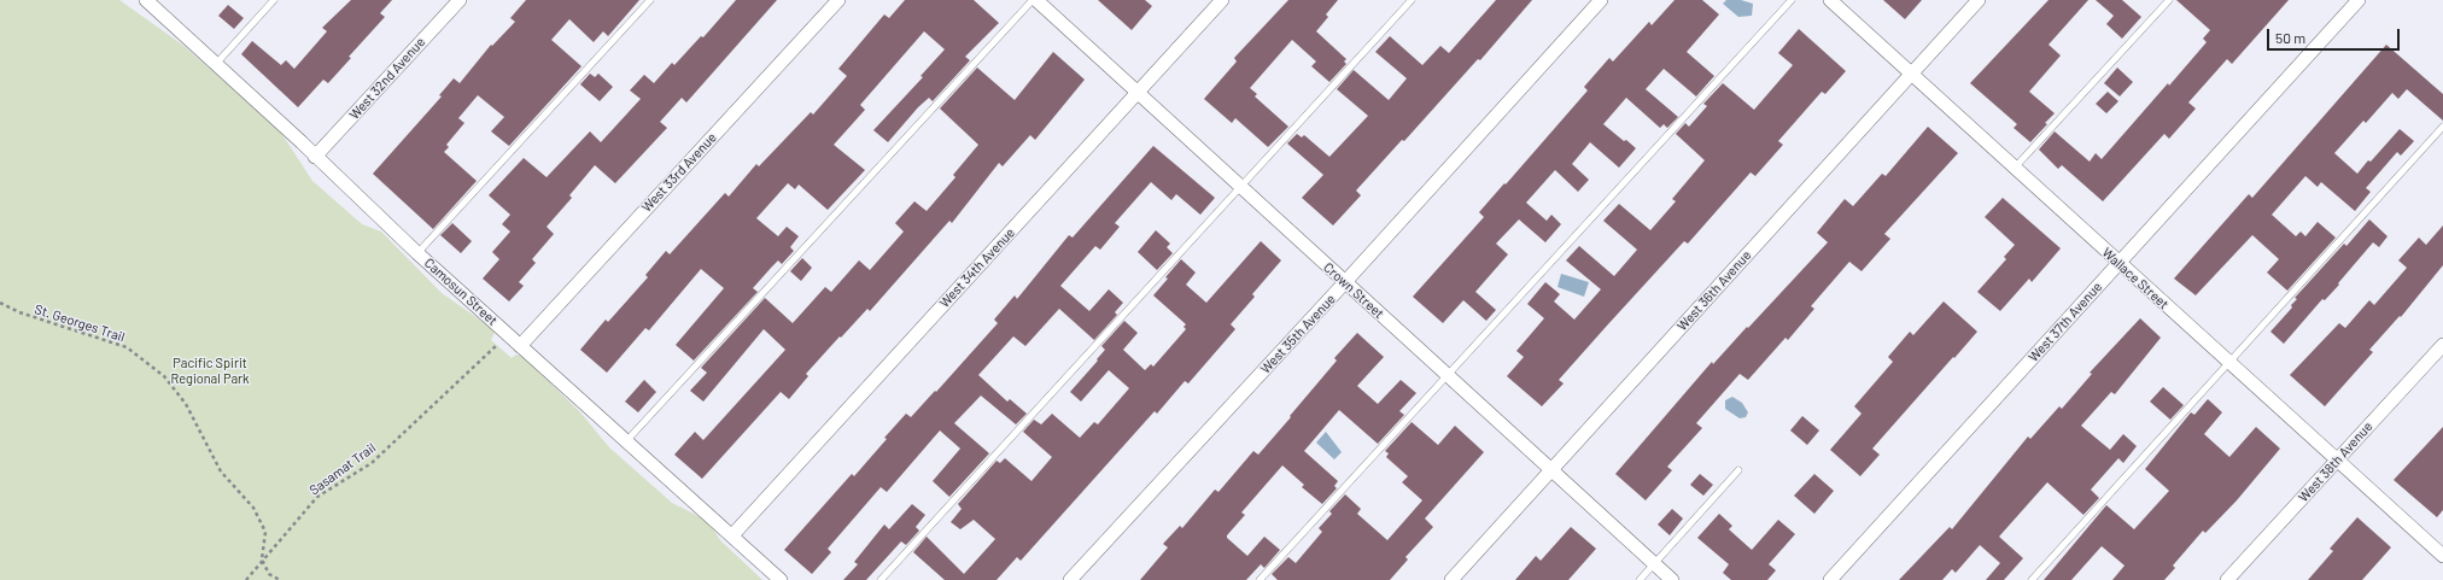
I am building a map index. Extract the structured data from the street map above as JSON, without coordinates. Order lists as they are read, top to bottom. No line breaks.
{"streets":{"street":["West 32nd Avenue","West 33rd Avenue","West 34th Avenue","Wallace Street","Crown Street","West 36th Avenue","Camosun Street","West 37th Avenue","West 35th Avenue","West 38th Avenue"],"path":["St. Georges Trail","Sasamat Trail"]},"crossings":[["West 32nd Avenue","Camosun Street"],["West 33rd Avenue","Camosun Street"],["West 34th Avenue","Crown Street"],["West 34th Avenue","Camosun Street"],["Wallace Street","West 36th Avenue"],["Wallace Street","West 37th Avenue"],["Wallace Street","West 38th Avenue"],["Crown Street","West 36th Avenue"],["Crown Street","West 35th Avenue"],["St. Georges Trail","Sasamat Trail"]],"parks":["Pacific Spirit Regional Park"],"scale_bar":"50 m"}
